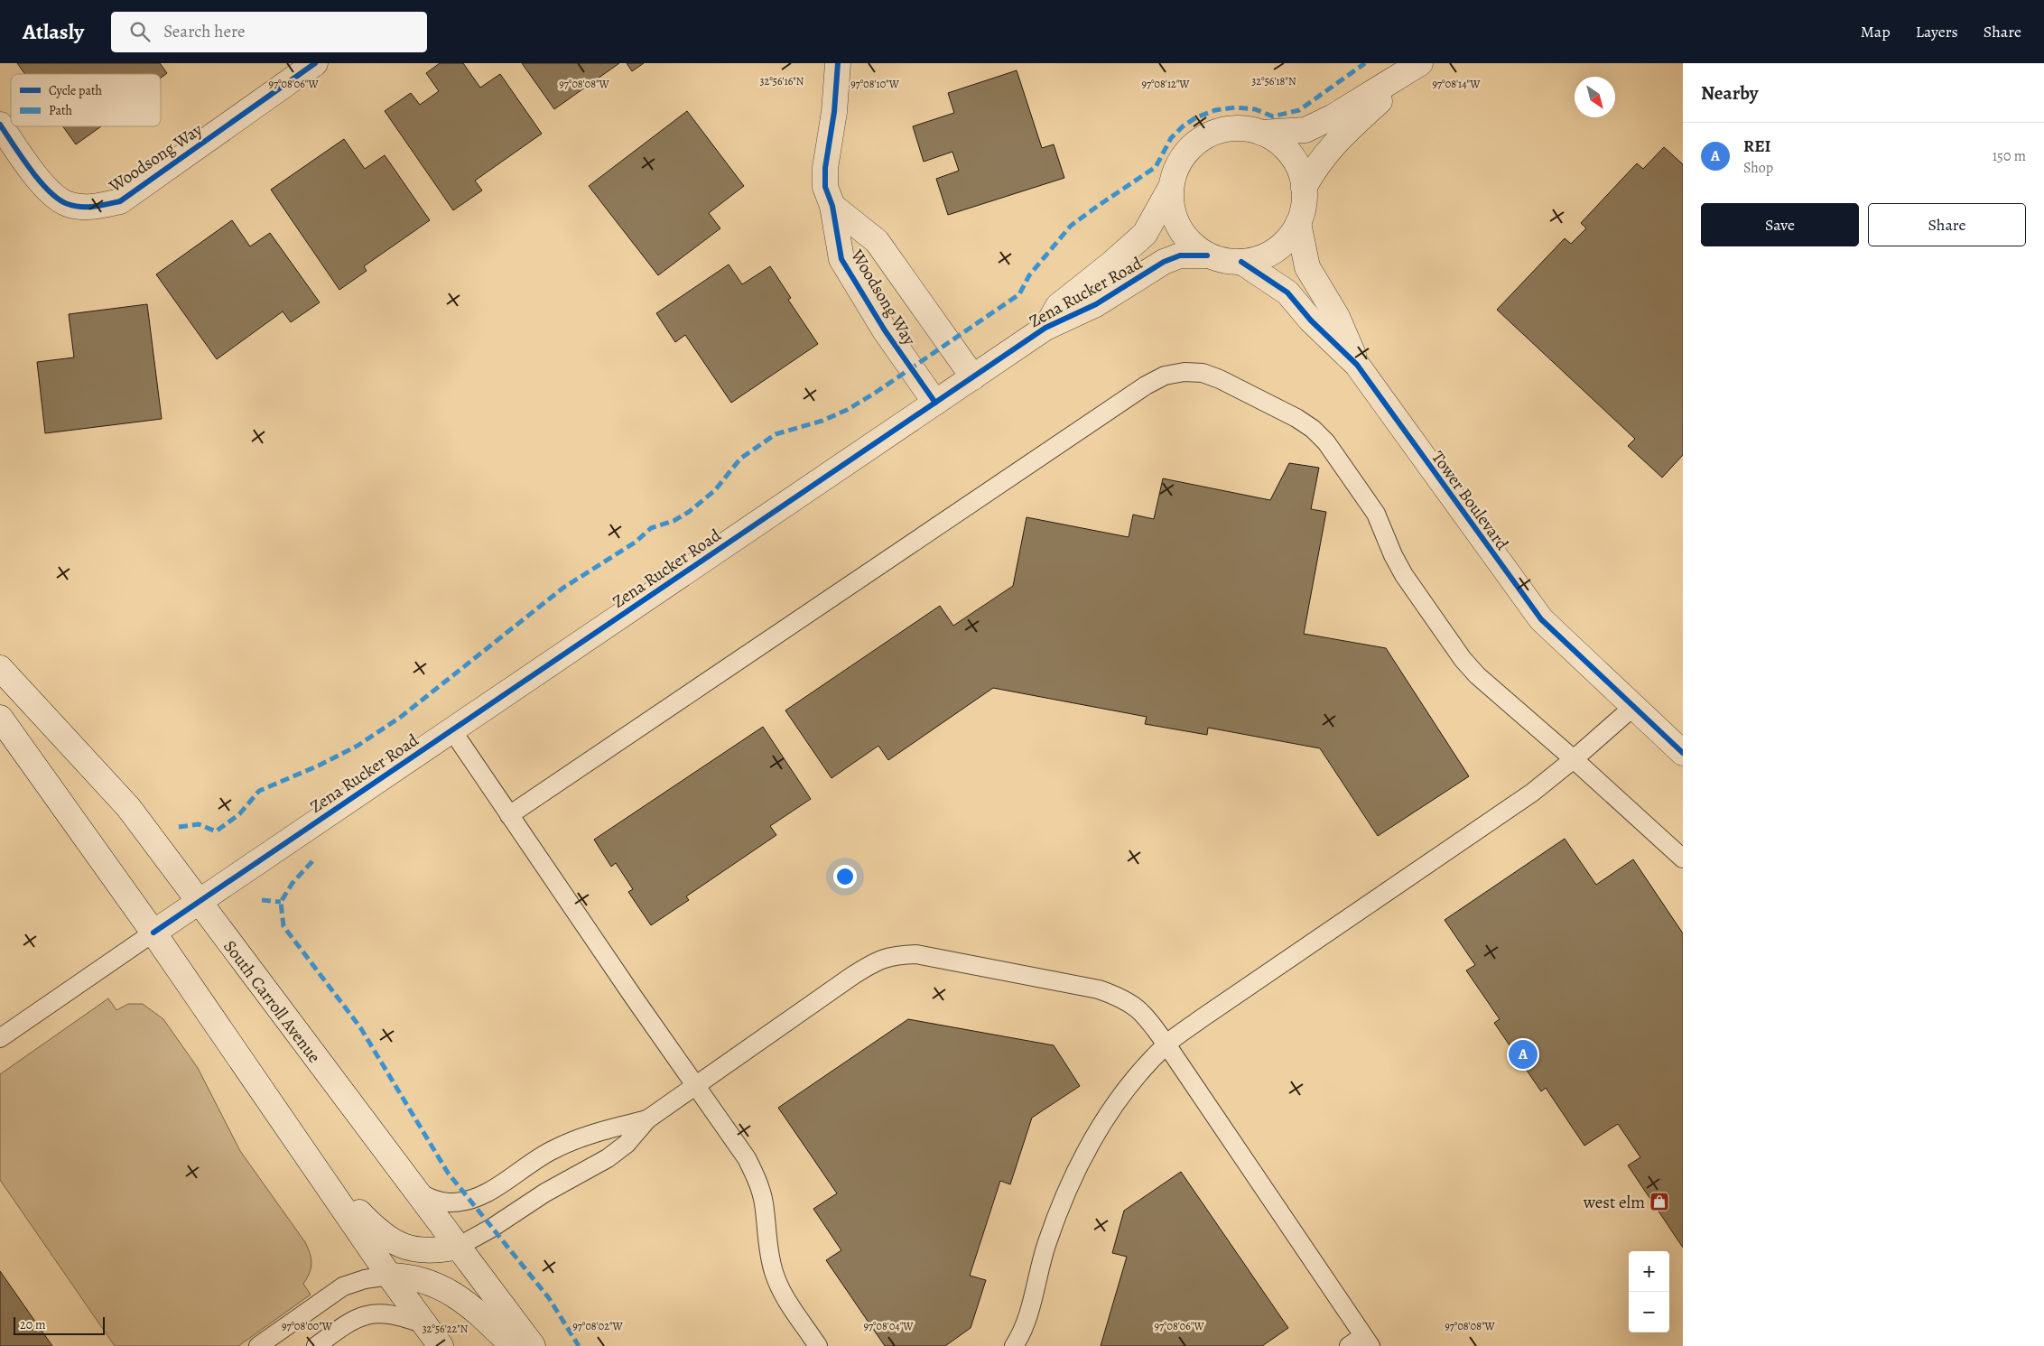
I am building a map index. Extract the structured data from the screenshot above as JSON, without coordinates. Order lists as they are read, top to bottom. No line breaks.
{"streets":{"street":["Woodsong Way","Zena Rucker Road","Tower Boulevard","South Carroll Avenue"]},"crossings":[["Woodsong Way","Zena Rucker Road"],["Zena Rucker Road","Tower Boulevard"],["Zena Rucker Road","South Carroll Avenue"]],"places":{"shop":["west elm"]},"legend":["Cycle path","Path"],"scale_bar":"20 m","north":"bottom right","page":{"header":"Atlasly","search":"Search here","nav":["Map","Layers","Share"],"heading":"Nearby","list":[{"mark":"A","name":"REI","note":"Shop","value":"150 m"}],"buttons":["Save","Share"],"pins":"A","map_buttons":["+","−"],"scale":"20 m"},"coordinates":["32°56'18\"N","32°56'16\"N","97°08'06\"W","97°08'08\"W","97°08'10\"W","97°08'12\"W","97°08'14\"W","97°08'00\"W","97°08'02\"W","97°08'04\"W","32°56'22\"N"]}
